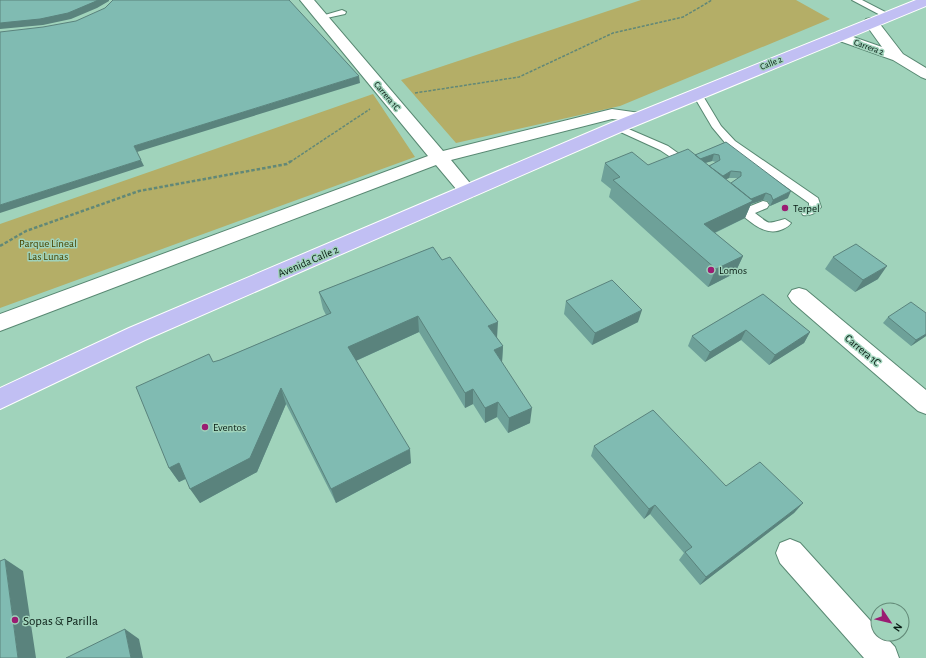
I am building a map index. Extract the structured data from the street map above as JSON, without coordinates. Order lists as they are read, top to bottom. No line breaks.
{"streets":{"main road":["Calle 2","Avenida Calle 2"],"street":["Carrera 2","Carrera 1C"]},"crossings":[["Carrera 2","Calle 2"],["Calle 2","Avenida Calle 2"],["Carrera 1C","Avenida Calle 2"]],"parks":["Parque Líneal Las Lunas"],"places":["Terpel","Lomos","Eventos","Sopas & Parilla"],"north":"bottom right"}
